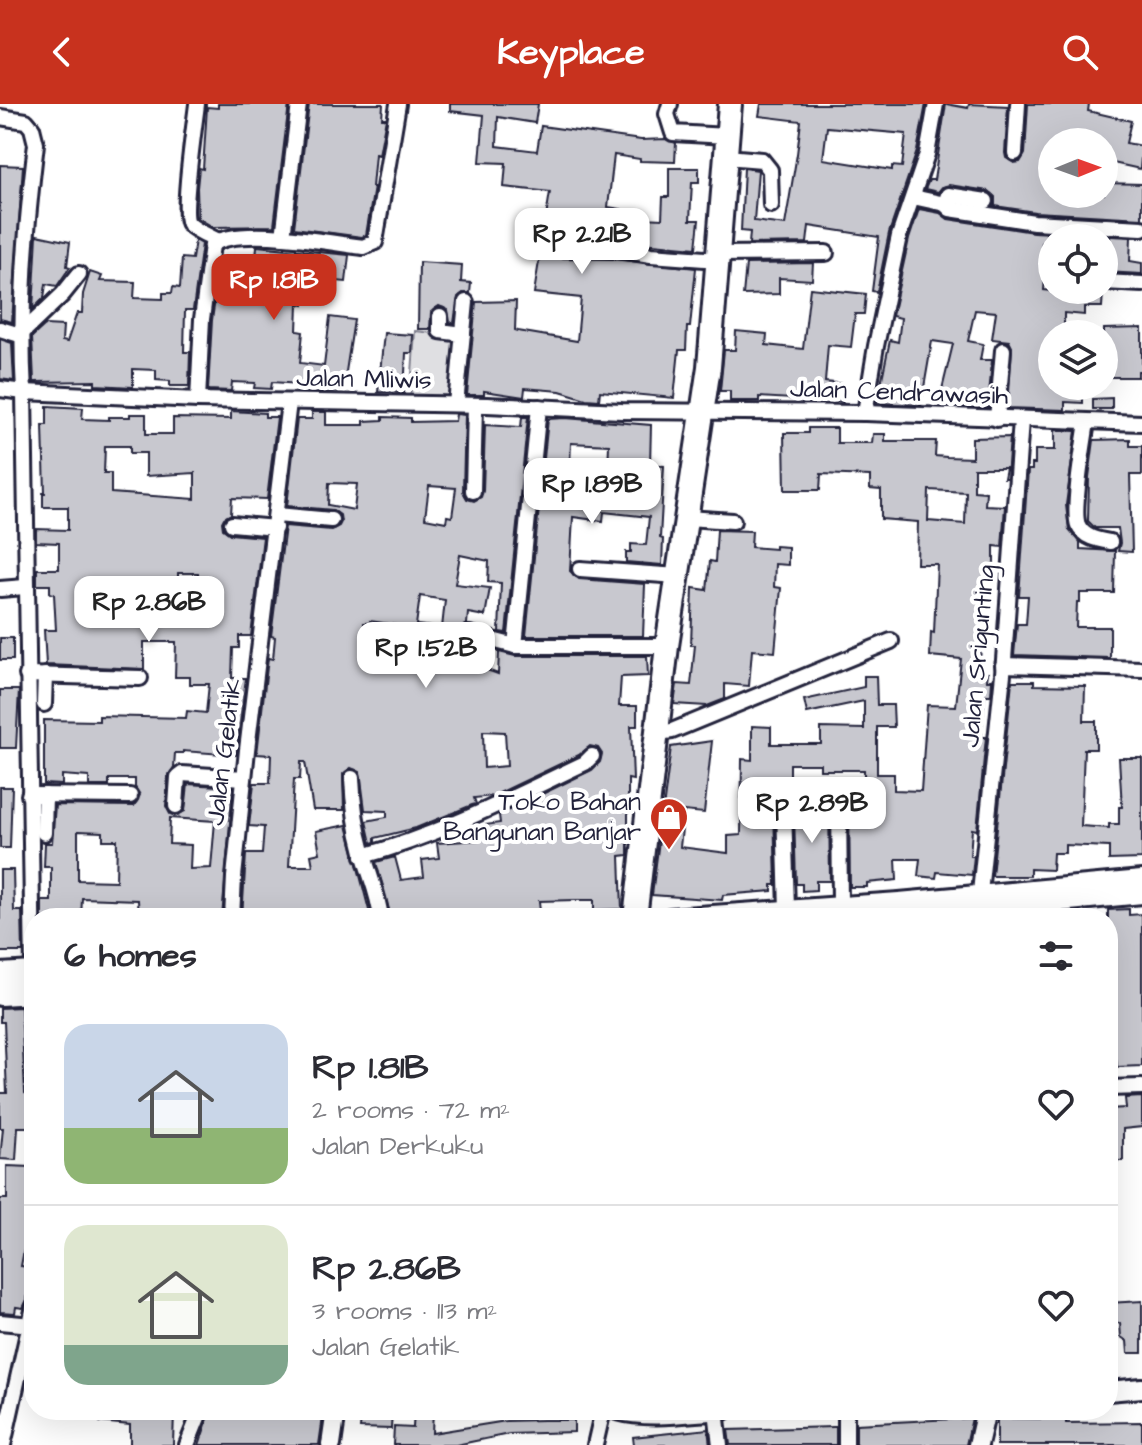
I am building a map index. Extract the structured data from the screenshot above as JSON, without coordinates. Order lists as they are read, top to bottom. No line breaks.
{"streets":{"street":["Jalan Mliwis","Jalan Cendrawasih","Jalan Srigunting","Jalan Gelatik"]},"crossings":[["Jalan Mliwis","Jalan Cendrawasih"],["Jalan Mliwis","Jalan Gelatik"],["Jalan Cendrawasih","Jalan Srigunting"]],"places":{"shop":["Toko Bahan Bangunan Banjar"]},"north":"right","page":{"header":"Keyplace","price":["Rp 2.21B","Rp 1.81B","Rp 1.89B","Rp 2.86B","Rp 1.52B","Rp 2.89B"],"heading":"6 homes","list":[{"name":"Rp 1.81B","note":"2 rooms · 72 m² · Jalan Derkuku"},{"name":"Rp 2.86B","note":"3 rooms · 113 m² · Jalan Gelatik"}]}}
